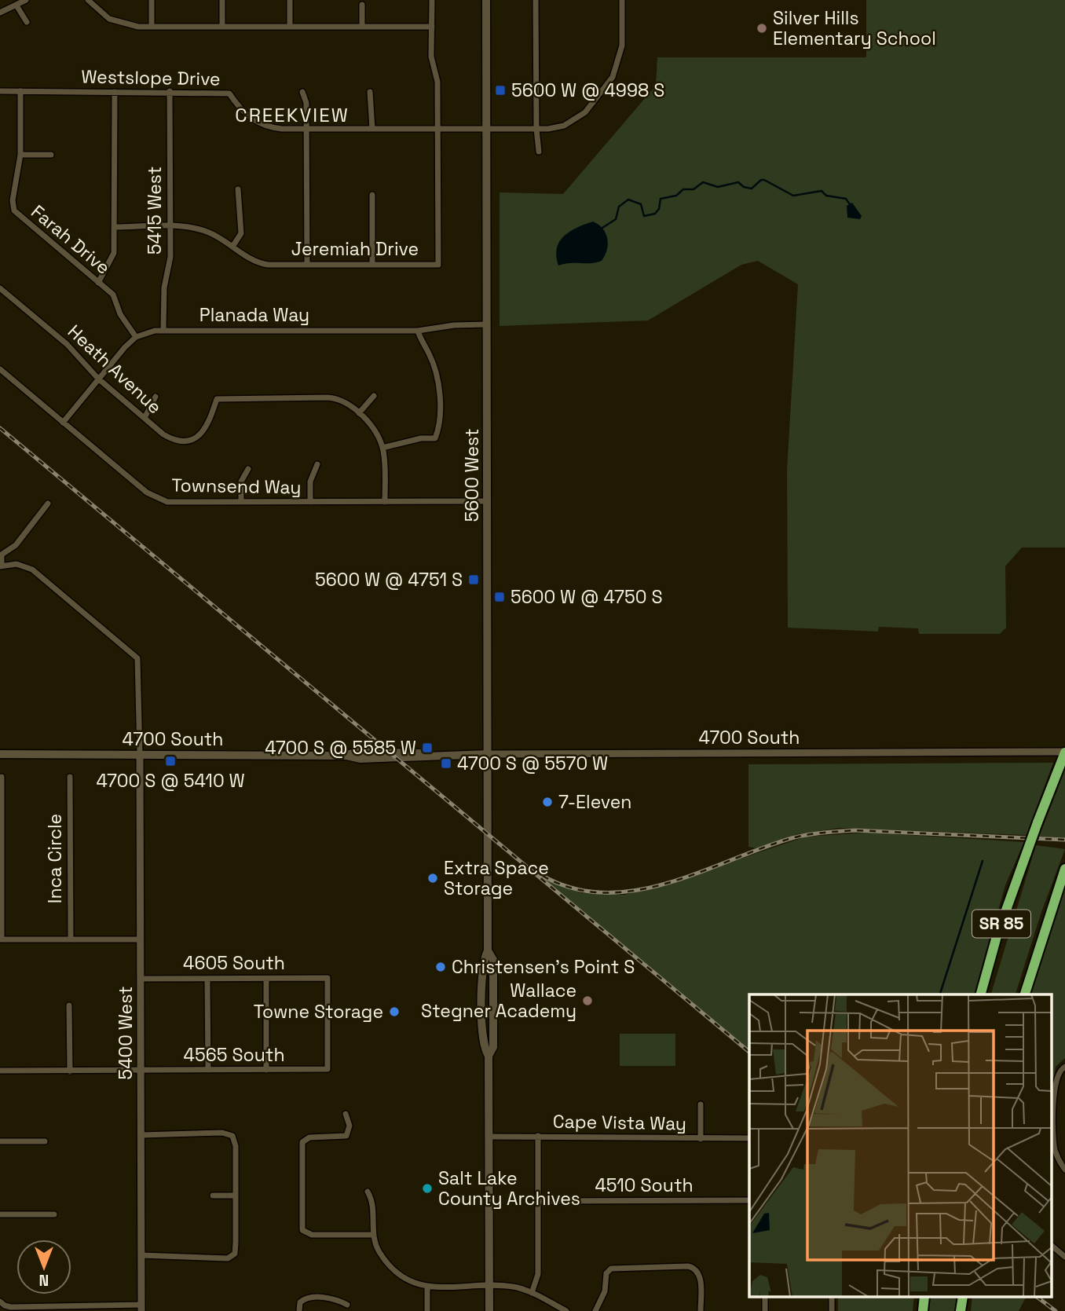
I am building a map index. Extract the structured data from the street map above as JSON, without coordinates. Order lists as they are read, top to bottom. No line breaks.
{"streets":{"highway":["SR 85"],"main road":["5600 West","4700 South"],"street":["Westslope Drive","5415 West","Farah Drive","Jeremiah Drive","Planada Way","Heath Avenue","Townsend Way","Inca Circle","4605 South","5400 West","4565 South","Cape Vista Way","4510 South"]},"crossings":[["Westslope Drive","5415 West"],["Westslope Drive","Farah Drive"],["Westslope Drive","Jeremiah Drive"],["Westslope Drive","5600 West"],["5415 West","Jeremiah Drive"],["5415 West","Planada Way"],["Farah Drive","Planada Way"],["Planada Way","5600 West"],["Heath Avenue","Townsend Way"],["5600 West","Townsend Way"],["5600 West","4700 South"],["5600 West","Cape Vista Way"],["4700 South","SR 85"],["4700 South","5400 West"],["4605 South","5400 West"],["4605 South","4565 South"],["5400 West","4565 South"]],"districts":["CREEKVIEW"],"places":{"other":["Silver Hills Elementary School","7-Eleven","Extra Space Storage","Christensen's Point S","Wallace Stegner Academy","Towne Storage","Salt Lake County Archives"],"transit":["5600 W @ 4998 S","5600 W @ 4751 S","5600 W @ 4750 S","4700 S @ 5585 W","4700 S @ 5410 W","4700 S @ 5570 W"]},"north":"bottom"}
